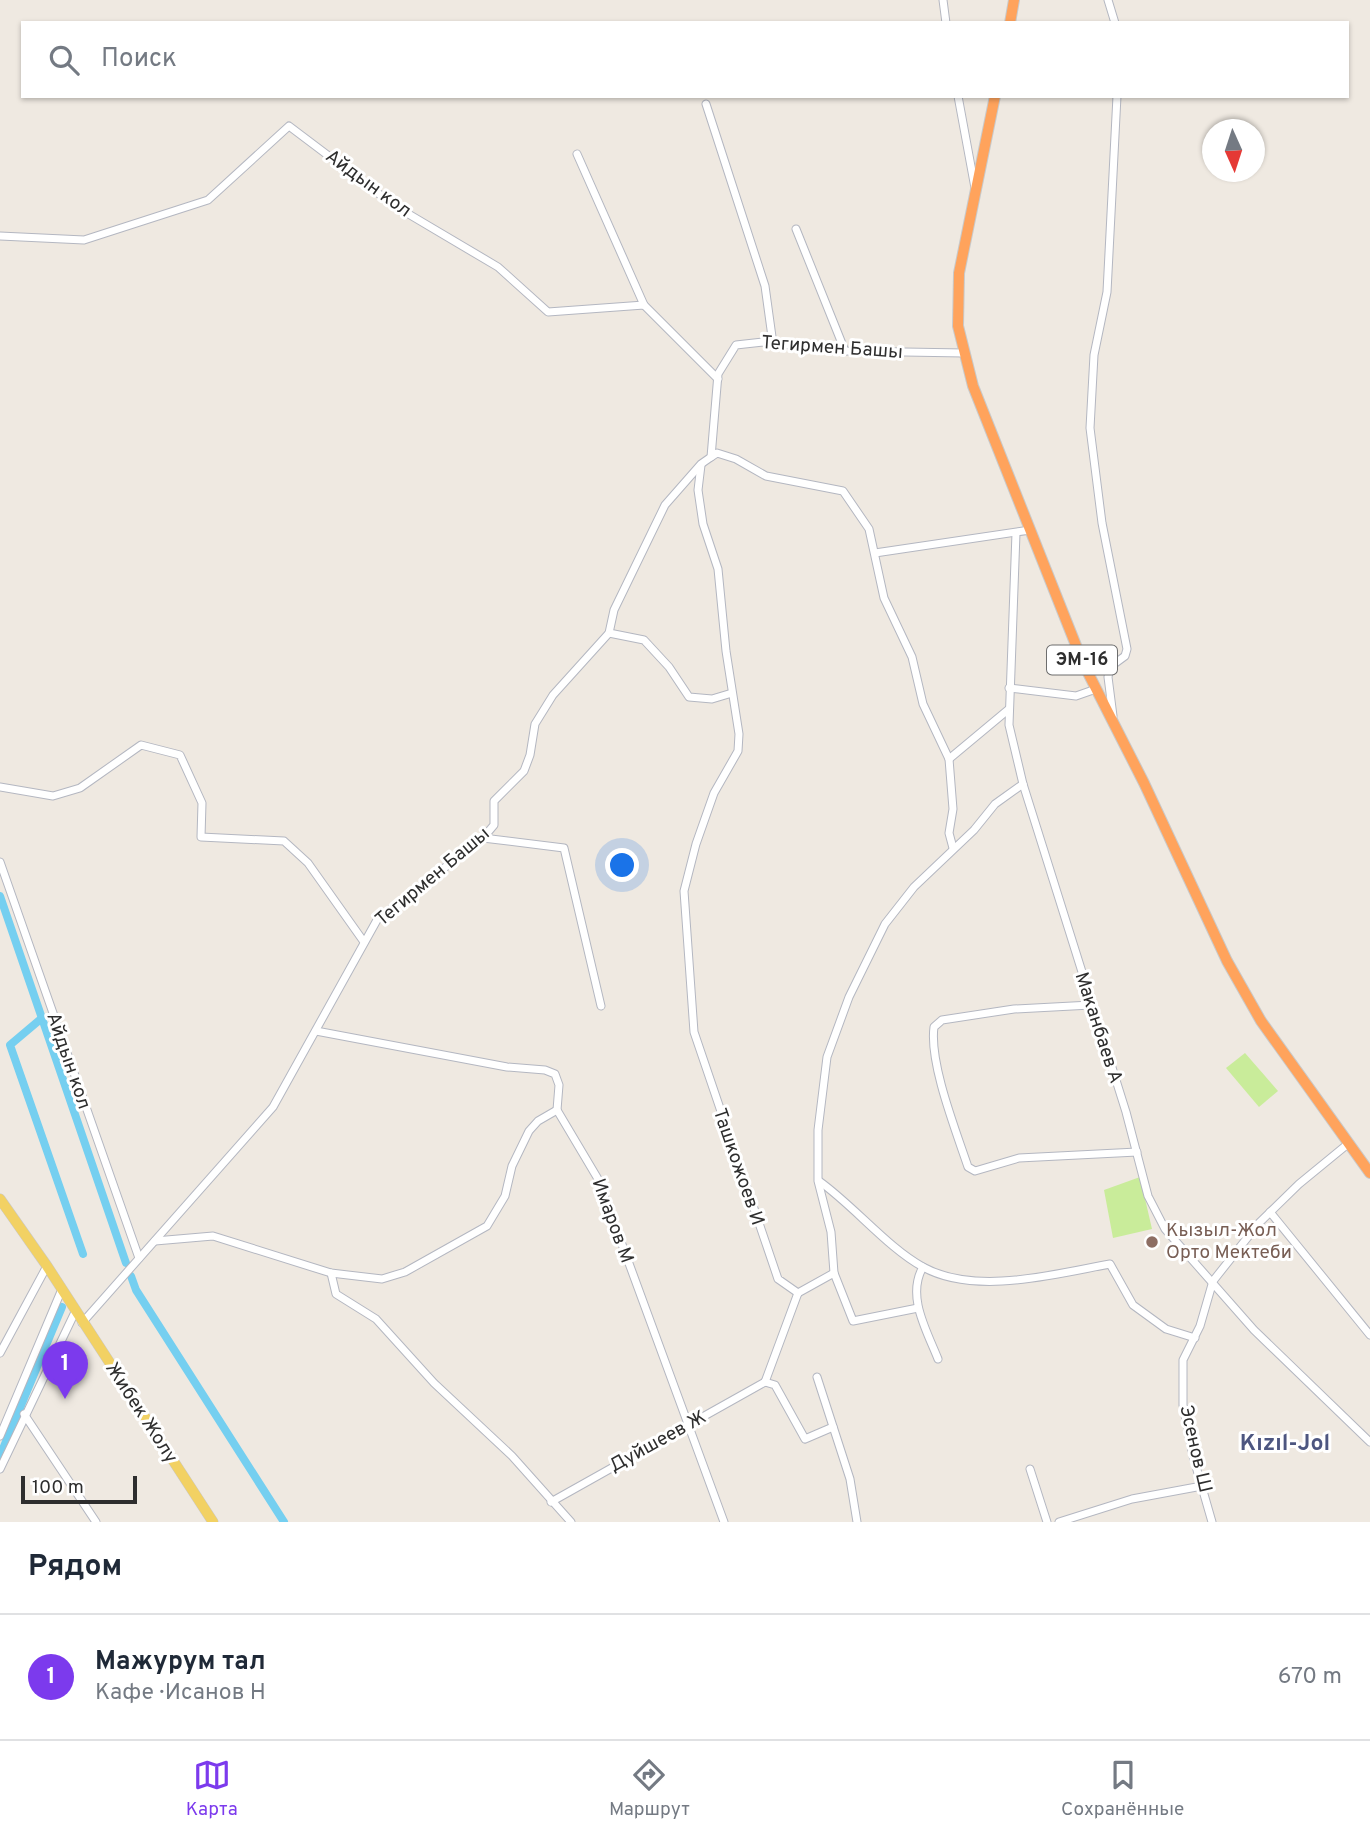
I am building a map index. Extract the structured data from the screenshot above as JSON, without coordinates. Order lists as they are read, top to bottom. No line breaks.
{"streets":{"highway":["ЭМ-16"],"main road":["Жибек Жолу"],"street":["Айдын кол","Тегирмен Башы","Маканбаев А","Ташкожоев И","Имаров М","Дуйшеев Ж","Эсенов Ш"]},"crossings":[["Айдын кол","Тегирмен Башы"],["Тегирмен Башы","ЭМ-16"],["Тегирмен Башы","Ташкожоев И"],["Тегирмен Башы","Имаров М"],["Тегирмен Башы","Жибек Жолу"],["ЭМ-16","Эсенов Ш"],["Маканбаев А","Эсенов Ш"],["Имаров М","Дуйшеев Ж"]],"districts":["Kızıl-Jol"],"places":["Кызыл-Жол Орто Мектеби"],"scale_bar":"100 m","north":"bottom","page":{"search":"Поиск","pins":"1","scale":"100 m","heading":"Рядом","list":[{"mark":"1","name":"Мажурум тал","note":"Кафе · Исанов Н","value":"670 m"}],"nav":["Карта","Маршрут","Сохранённые"]}}
